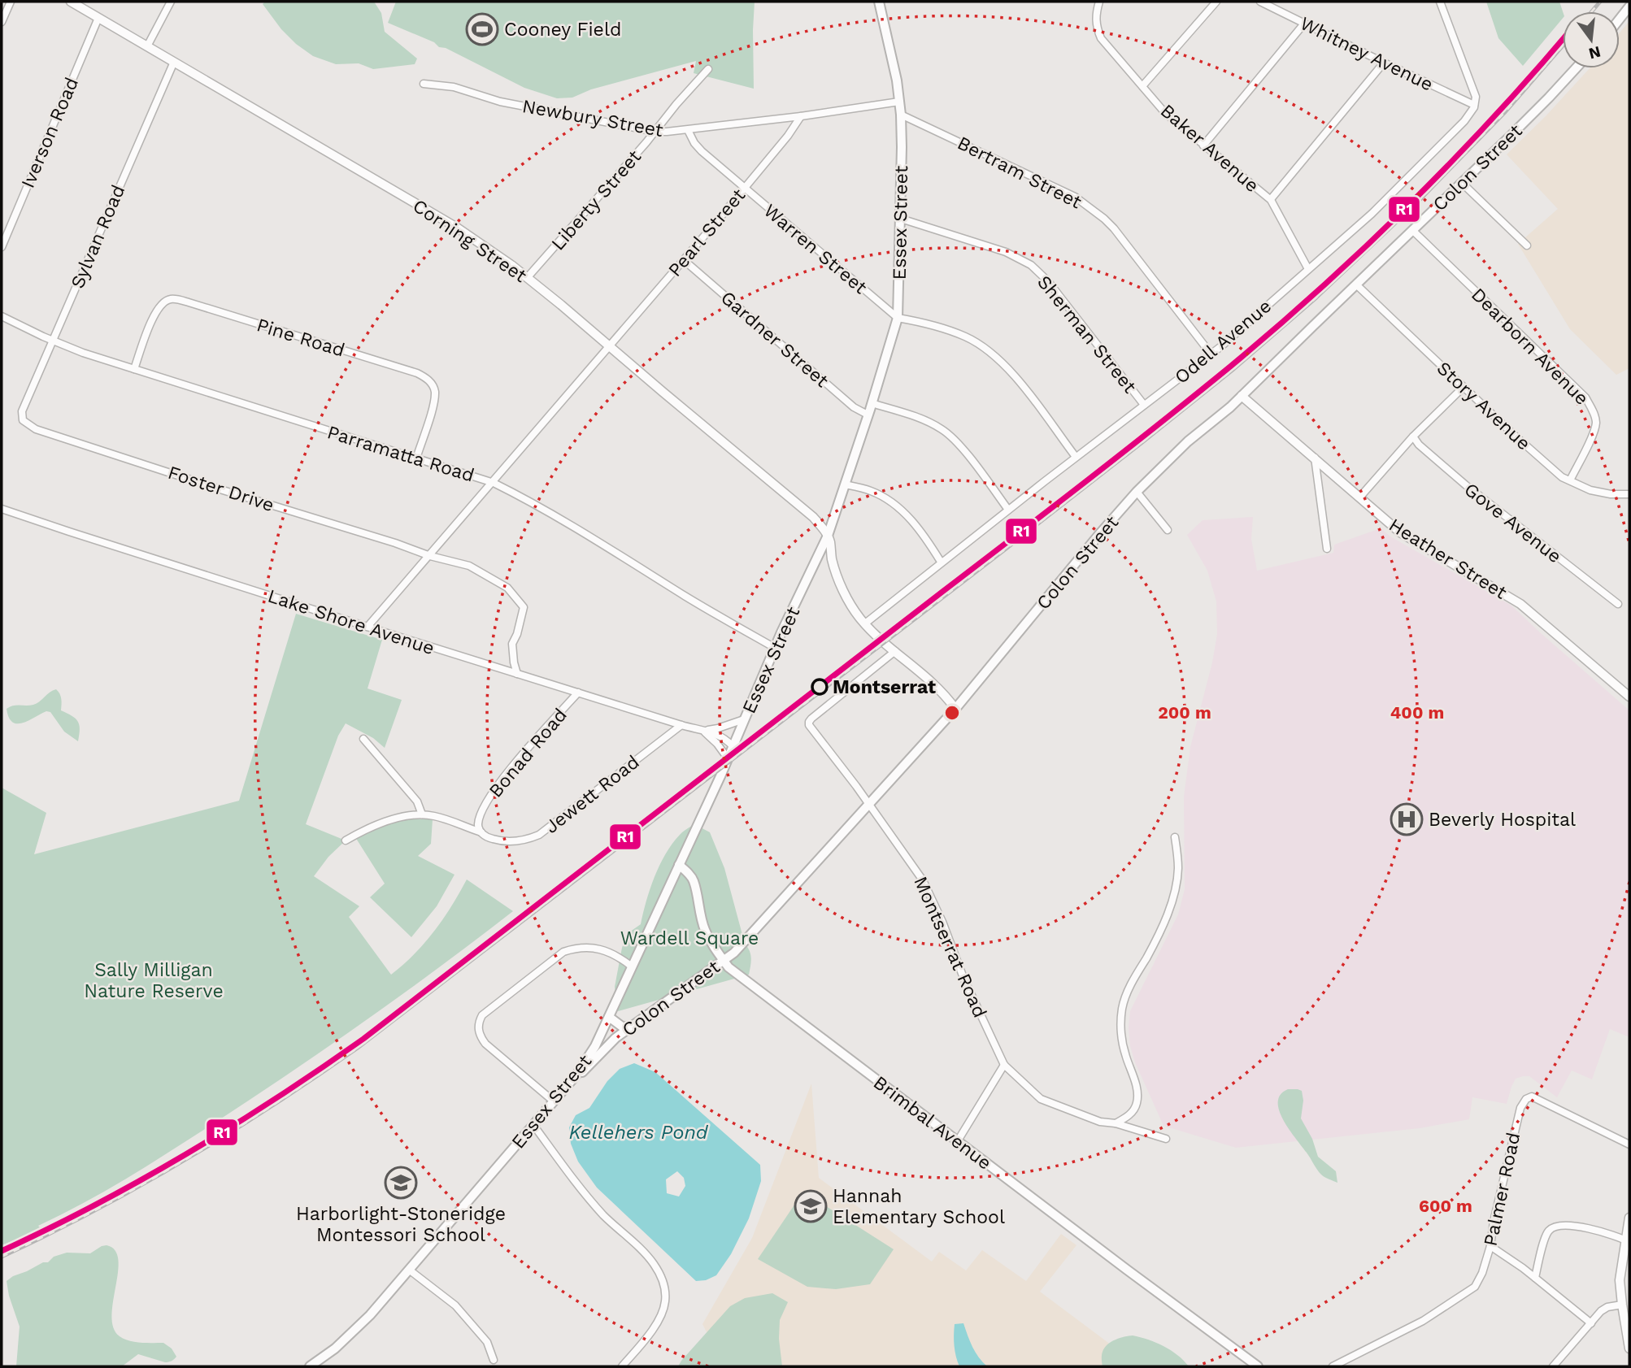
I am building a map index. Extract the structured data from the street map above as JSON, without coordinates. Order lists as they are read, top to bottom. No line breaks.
{"streets":{"main road":["Colon Street","Essex Street","Brimbal Avenue"],"street":["Whitney Avenue","Newbury Street","Iverson Road","Baker Avenue","Bertram Street","Liberty Street","Pearl Street","Sylvan Road","Corning Street","Warren Street","Sherman Street","Pine Road","Gardner Street","Odell Avenue","Dearborn Avenue","Story Avenue","Parramatta Road","Foster Drive","Gove Avenue","Heather Street","Lake Shore Avenue","Bonad Road","Jewett Road","Montserrat Road","Palmer Road"]},"crossings":[["Whitney Avenue","Odell Avenue"],["Newbury Street","Liberty Street"],["Newbury Street","Essex Street"],["Newbury Street","Pearl Street"],["Newbury Street","Warren Street"],["Iverson Road","Corning Street"],["Baker Avenue","Odell Avenue"],["Colon Street","Essex Street"],["Colon Street","Dearborn Avenue"],["Colon Street","Story Avenue"],["Colon Street","Heather Street"],["Colon Street","Montserrat Road"],["Colon Street","Brimbal Avenue"],["Bertram Street","Essex Street"],["Bertram Street","Odell Avenue"],["Liberty Street","Corning Street"],["Essex Street","Corning Street"],["Essex Street","Warren Street"],["Essex Street","Sherman Street"],["Essex Street","Gardner Street"],["Essex Street","Parramatta Road"],["Essex Street","Lake Shore Avenue"],["Essex Street","Brimbal Avenue"],["Pearl Street","Corning Street"],["Pearl Street","Warren Street"],["Pearl Street","Gardner Street"],["Pearl Street","Parramatta Road"],["Pearl Street","Foster Drive"],["Pearl Street","Lake Shore Avenue"],["Sylvan Road","Corning Street"],["Sylvan Road","Parramatta Road"],["Sylvan Road","Foster Drive"],["Sherman Street","Odell Avenue"],["Pine Road","Parramatta Road"],["Dearborn Avenue","Story Avenue"],["Lake Shore Avenue","Bonad Road"],["Lake Shore Avenue","Jewett Road"],["Bonad Road","Jewett Road"]],"water":["Kellehers Pond"],"parks":["Wardell Square","Sally Milligan Nature Reserve"],"places":{"sports":["Cooney Field"],"other":["Montserrat"],"hospital":["Beverly Hospital"],"school or university":["Harborlight-Stoneridge Montessori School","Hannah Elementary School"]},"lines":["transit line R1"],"north":"bottom","rings":["200 m","400 m","600 m"]}
